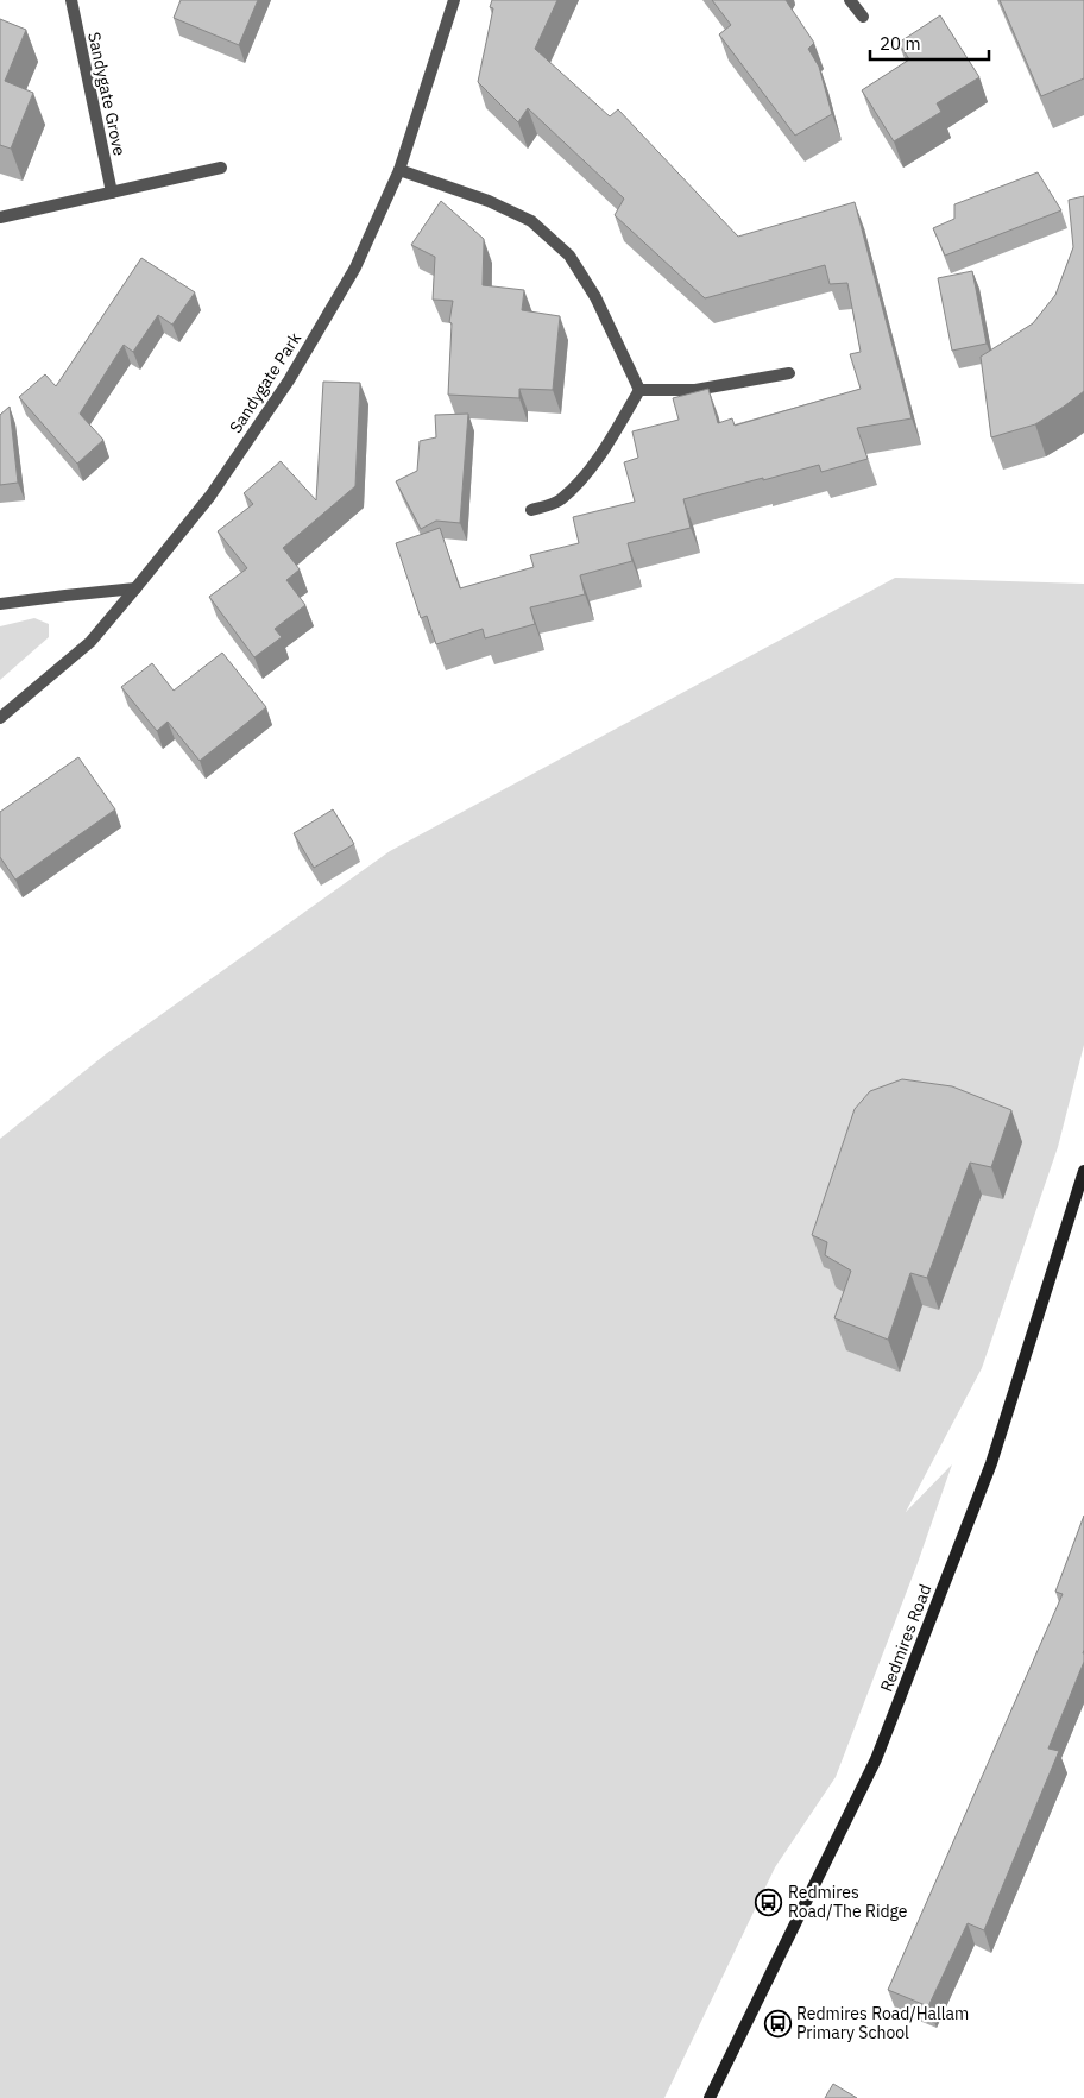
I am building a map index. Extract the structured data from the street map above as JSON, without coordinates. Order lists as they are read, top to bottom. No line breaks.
{"streets":{"street":["Sandygate Grove","Sandygate Park","Redmires Road"]},"places":{"bus stop":["Redmires Road/The Ridge","Redmires Road/Hallam Primary School"]},"scale_bar":"20 m"}
